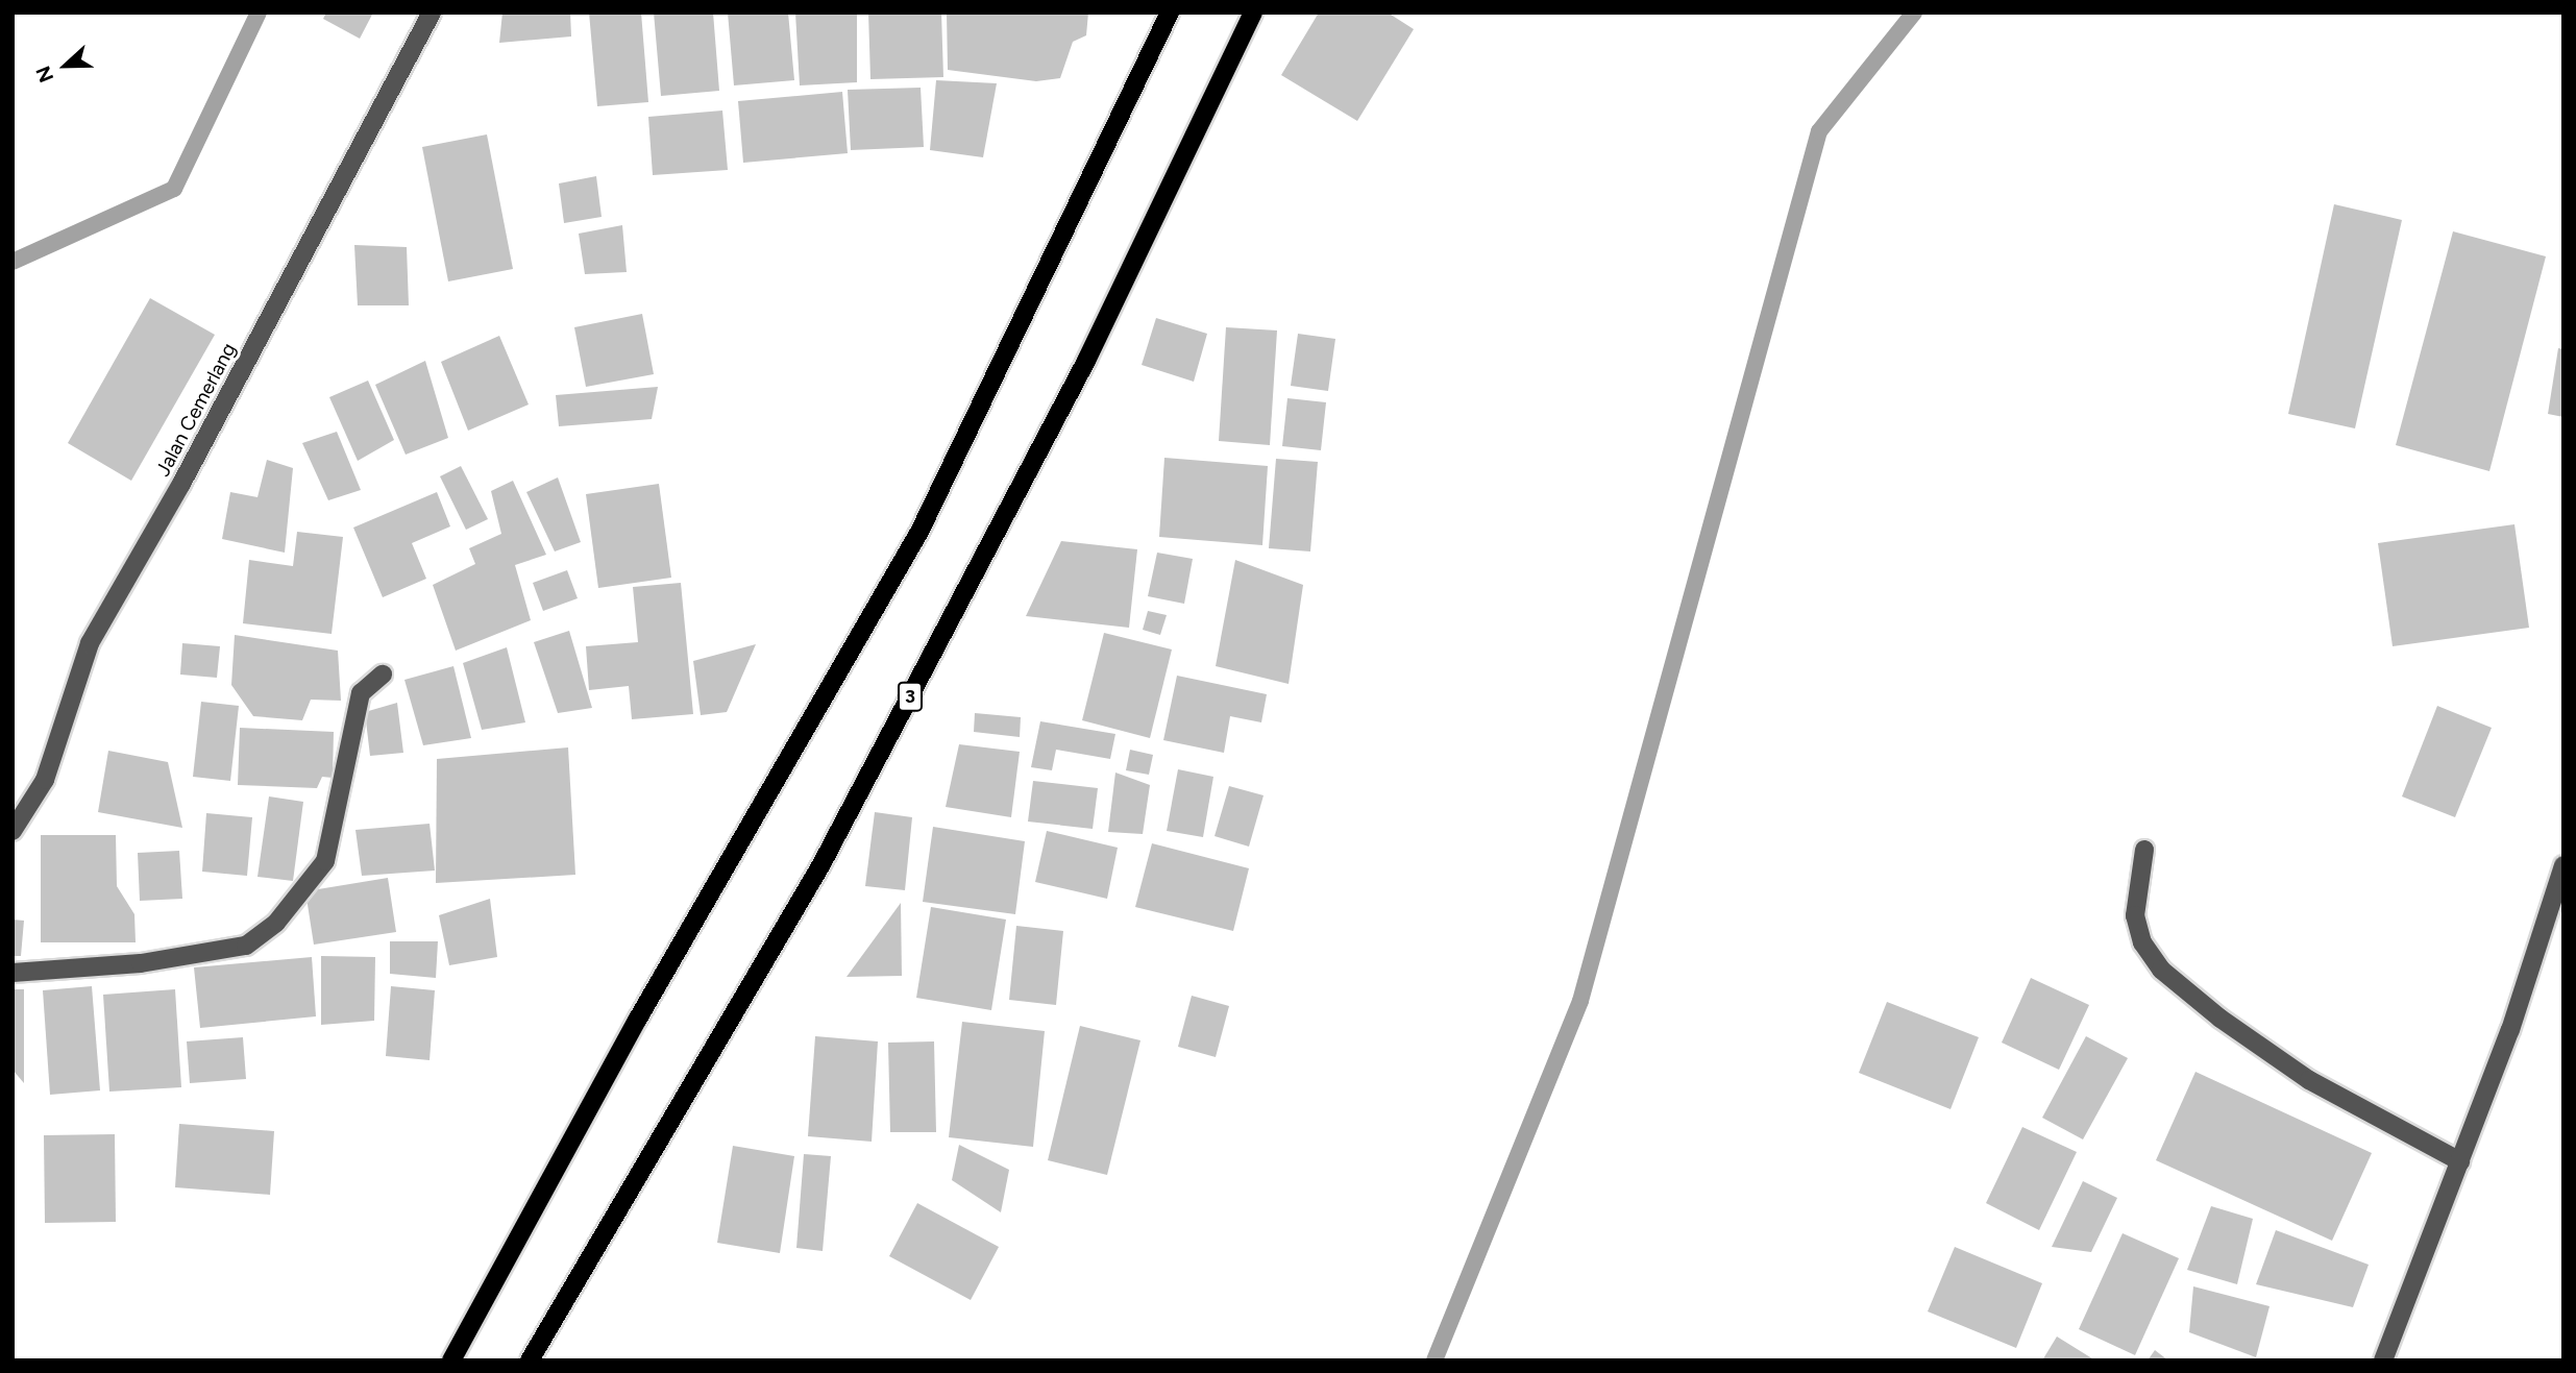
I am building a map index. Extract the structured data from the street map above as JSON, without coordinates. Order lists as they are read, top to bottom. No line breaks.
{"streets":{"main road":["3"],"street":["Jalan Cemerlang"]},"north":"left"}
